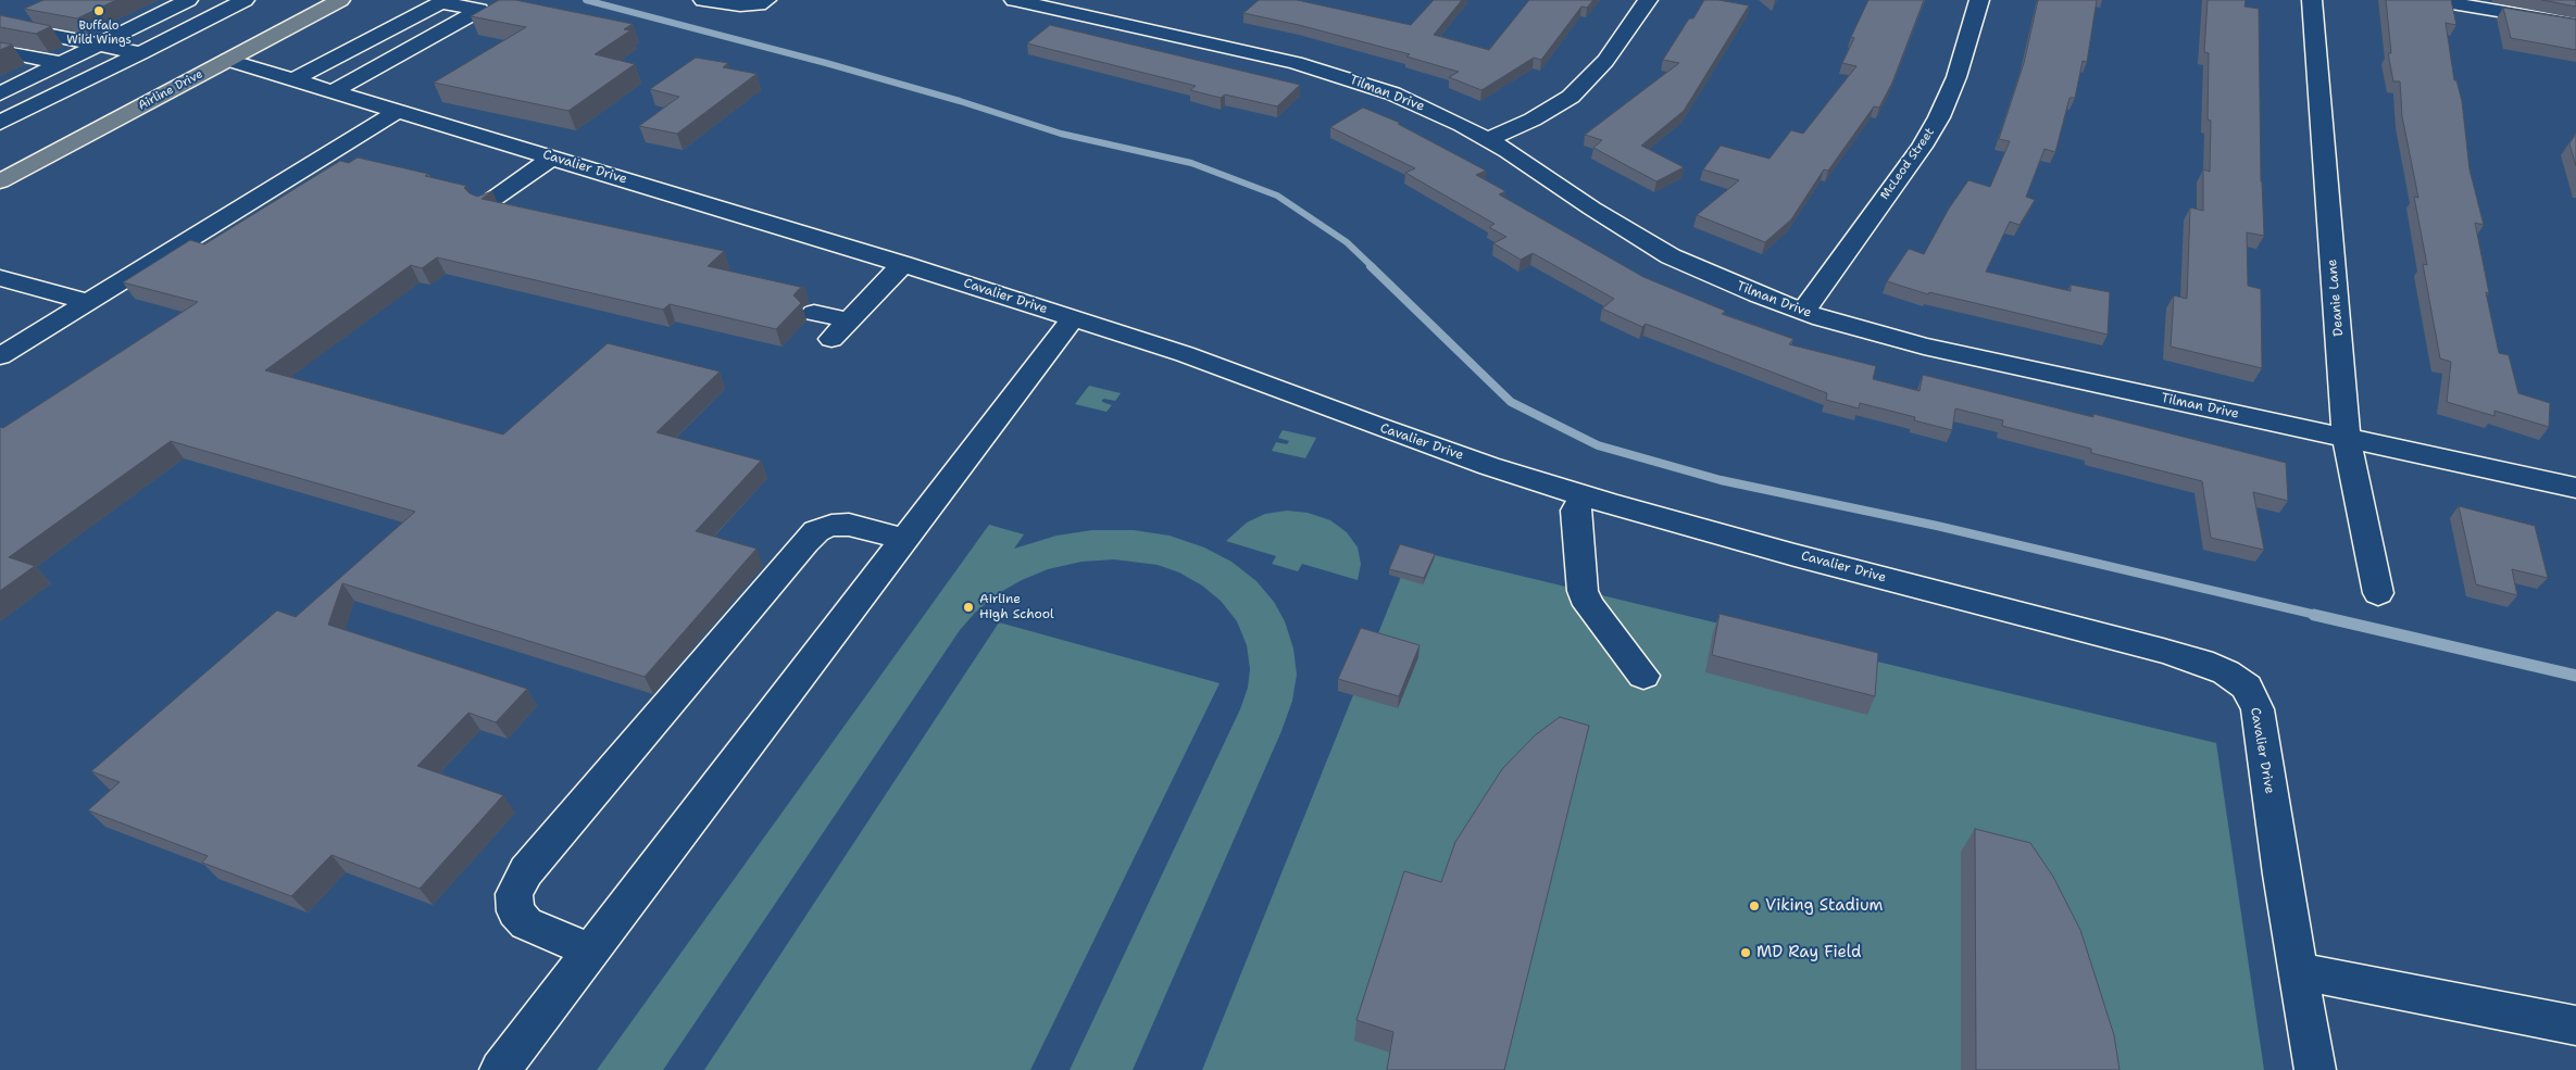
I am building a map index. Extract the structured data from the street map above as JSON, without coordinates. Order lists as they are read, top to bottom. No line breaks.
{"streets":{"main road":["Airline Drive"],"street":["Tilman Drive","McLeod Street","Cavalier Drive","Deanie Lane"]},"crossings":[["Airline Drive","Cavalier Drive"],["Tilman Drive","McLeod Street"],["Tilman Drive","Deanie Lane"]],"places":["Buffalo Wild Wings","Airline High School","Viking Stadium","MD Ray Field"]}
